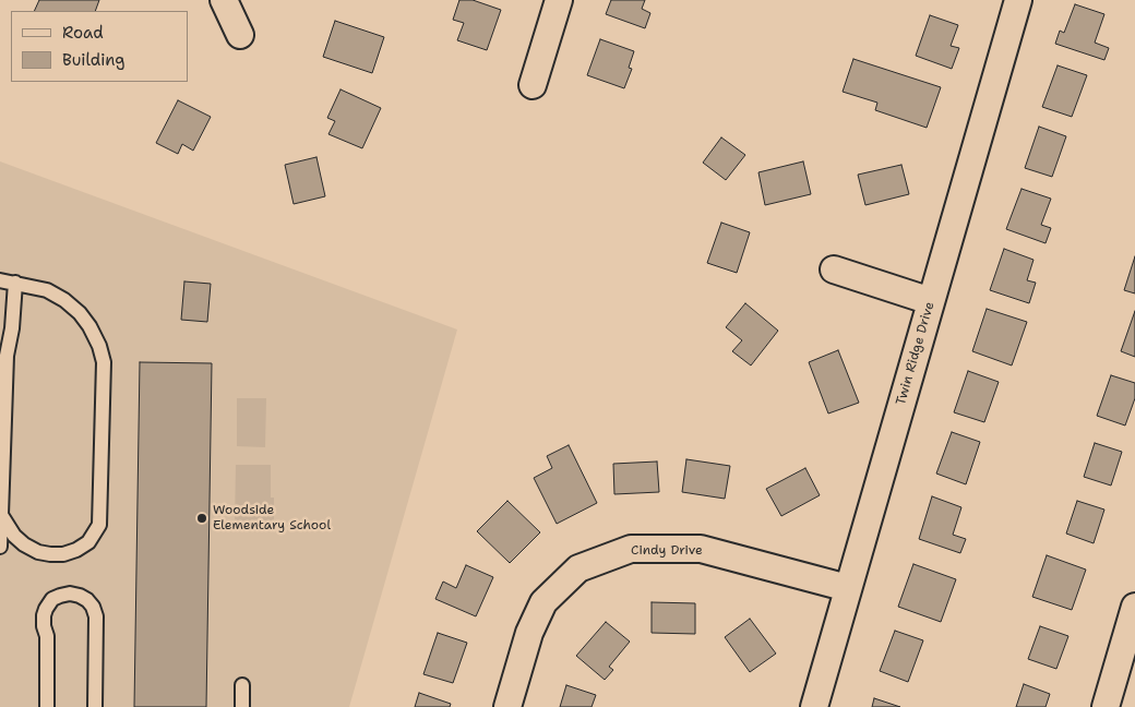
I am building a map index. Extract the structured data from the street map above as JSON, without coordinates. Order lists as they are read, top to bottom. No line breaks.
{"streets":{"street":["Twin Ridge Drive","Cindy Drive"]},"crossings":[["Twin Ridge Drive","Cindy Drive"]],"places":["Woodside Elementary School"],"legend":["Road","Building"]}
